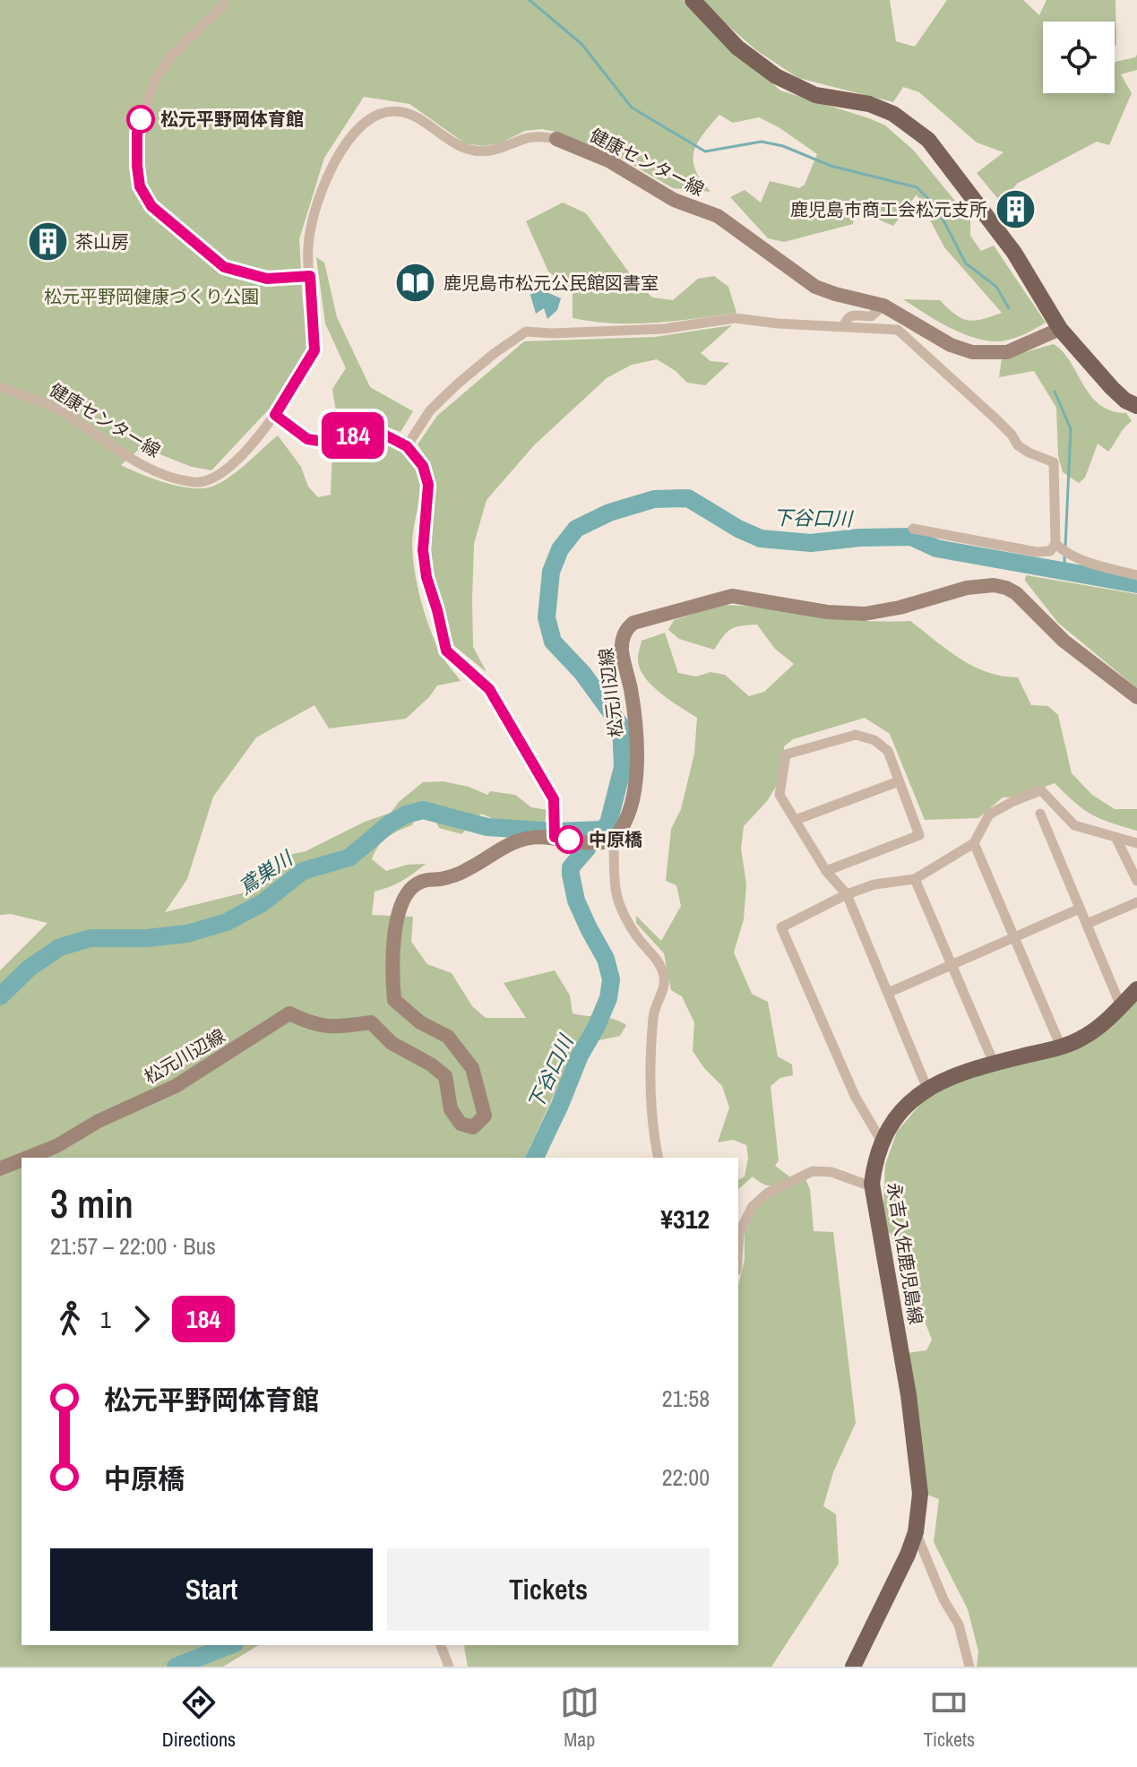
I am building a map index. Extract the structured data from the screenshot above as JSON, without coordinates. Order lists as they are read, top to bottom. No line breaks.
{"streets":{"main road":["健康センター線","松元川辺線","永吉入佐鹿児島線"]},"water":["下谷口川","鳶巣川"],"parks":["松元平野岡健康づくり公園"],"places":{"other":["松元平野岡体育館","中原橋"],"building":["鹿児島市商工会松元支所","茶山房"],"library":["鹿児島市松元公民館図書室"]},"lines":["bus line 184"],"page":{"on_map":"184","heading":["3 min","21:57 – 22:00 · Bus","¥312"],"legs":["1","184"],"list":[{"name":"松元平野岡体育館","value":"21:58"},{"name":"中原橋","value":"22:00"}],"buttons":["Start","Tickets"],"tabs":["Directions","Map","Tickets"]}}
